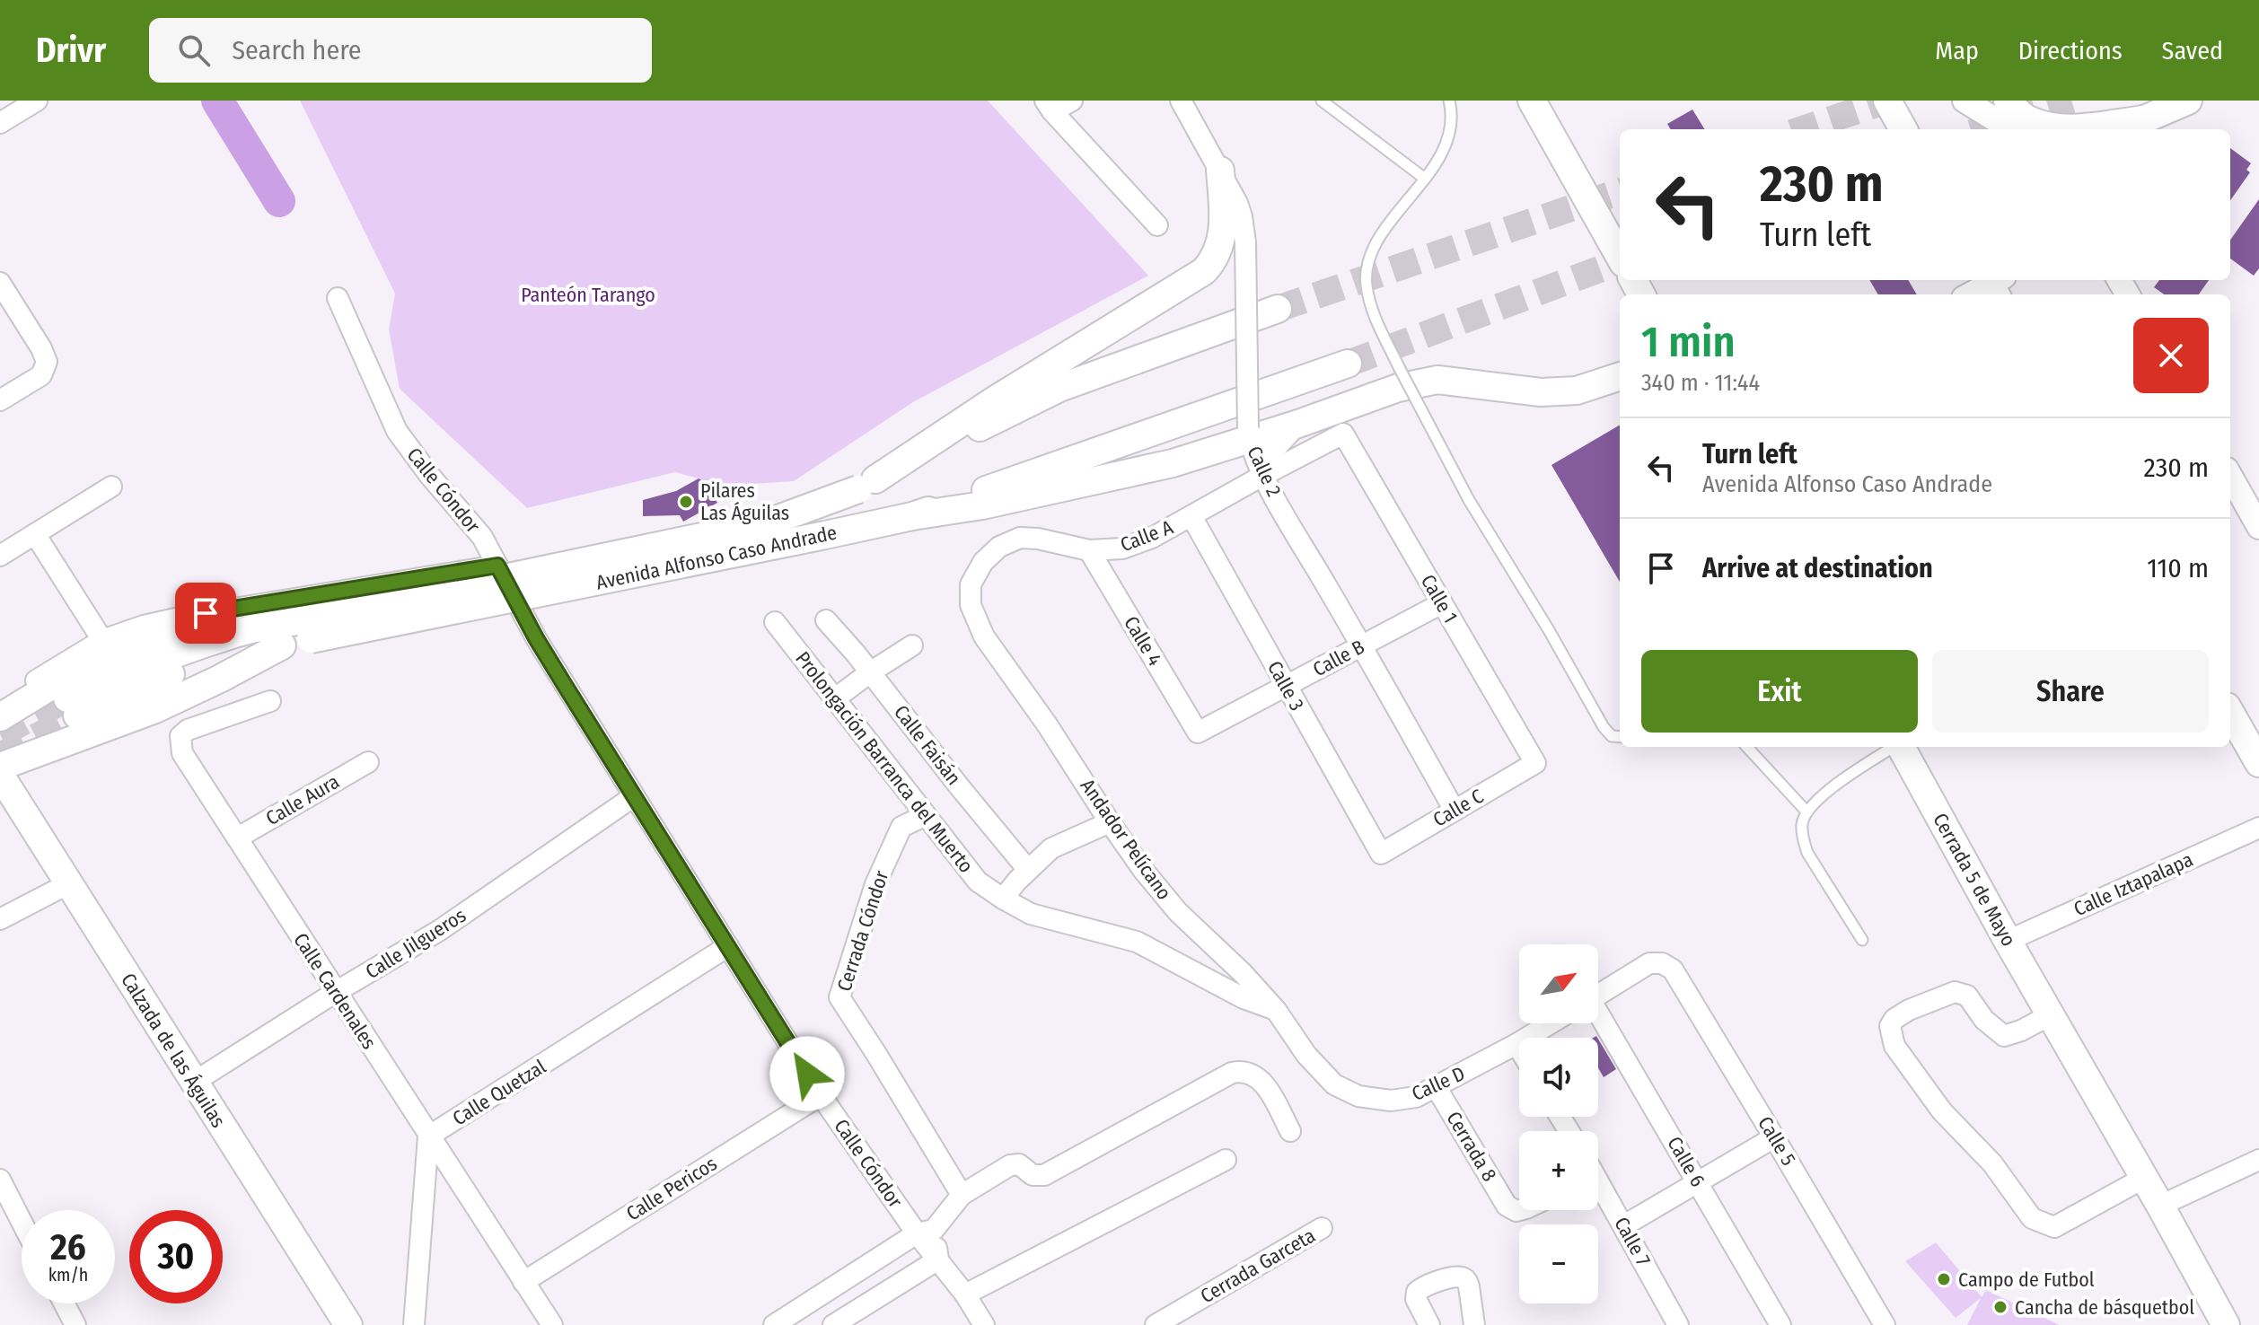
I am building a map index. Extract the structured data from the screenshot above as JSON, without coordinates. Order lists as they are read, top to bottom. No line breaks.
{"streets":{"main road":["Avenida Alfonso Caso Andrade","Cerrada 5 de Mayo","Calzada de las Águilas"],"street":["Calle 2","Calle Cóndor","Calle A","Calle 1","Calle 4","Calle B","Calle 3","Calle Faisán","Prolongación Barranca del Muerto","Calle Aura","Calle C","Andador Pelícano","Calle Iztapalapa","Cerrada Cóndor","Calle Jilgueros","Calle Cardenales","Calle D","Calle Quetzal","Calle 5","Cerrada 8","Calle 6","Calle Pericos","Calle 7","Cerrada Garceta"]},"crossings":[["Calle 2","Calle A"],["Calle 2","Calle B"],["Calle 2","Calle C"],["Calle Cóndor","Calle Jilgueros"],["Calle Cóndor","Calle Quetzal"],["Calle Cóndor","Calle Pericos"],["Calle A","Calle 1"],["Calle A","Calle 4"],["Calle A","Calle 3"],["Calle A","Andador Pelícano"],["Calle 1","Calle B"],["Calle 1","Calle C"],["Calle 4","Calle B"],["Calle B","Calle 3"],["Calle 3","Calle C"],["Prolongación Barranca del Muerto","Andador Pelícano"],["Prolongación Barranca del Muerto","Cerrada Cóndor"],["Calle Aura","Calle Cardenales"],["Andador Pelícano","Calle D"],["Cerrada 5 de Mayo","Calle Iztapalapa"],["Calle Jilgueros","Calle Cardenales"],["Calle Jilgueros","Calzada de las Águilas"],["Calle Cardenales","Calle Quetzal"],["Calle Cardenales","Calle Pericos"],["Calle D","Cerrada 8"]],"parks":["Panteón Tarango"],"places":["Pilares Las Águilas","Campo de Futbol","Cancha de básquetbol"],"north":"top right","page":{"header":"Drivr","search":"Search here","nav":["Map","Directions","Saved"],"turn":["230 m","Turn left"],"heading":["1 min","340 m · 11:44"],"list":[{"name":"Turn left","note":"Avenida Alfonso Caso Andrade","value":"230 m"},{"name":"Arrive at destination","value":"110 m"}],"buttons":["Exit","Share"],"map_buttons":["+","−"],"speed":"26 km/h","limit":"30"}}
